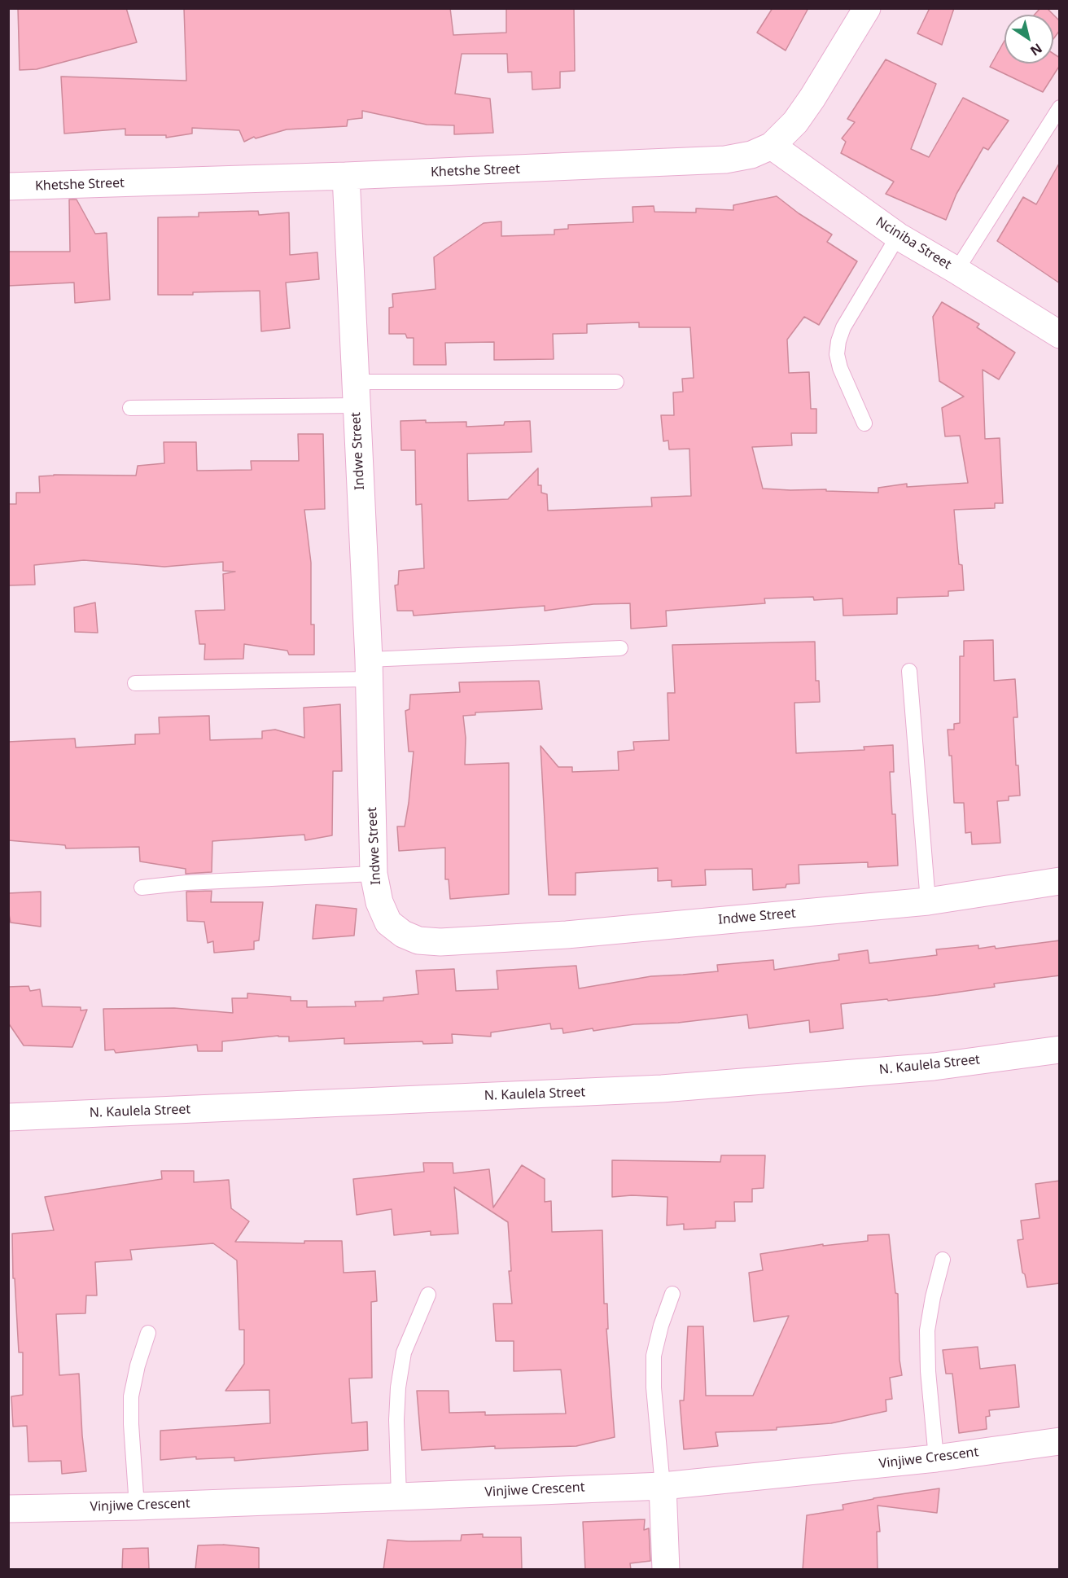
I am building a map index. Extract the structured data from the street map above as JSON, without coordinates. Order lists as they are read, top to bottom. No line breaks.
{"streets":{"street":["Khetshe Street","Nciniba Street","Indwe Street","N. Kaulela Street","Vinjiwe Crescent"]},"crossings":[["Khetshe Street","Nciniba Street"],["Khetshe Street","Indwe Street"]],"north":"bottom right"}
